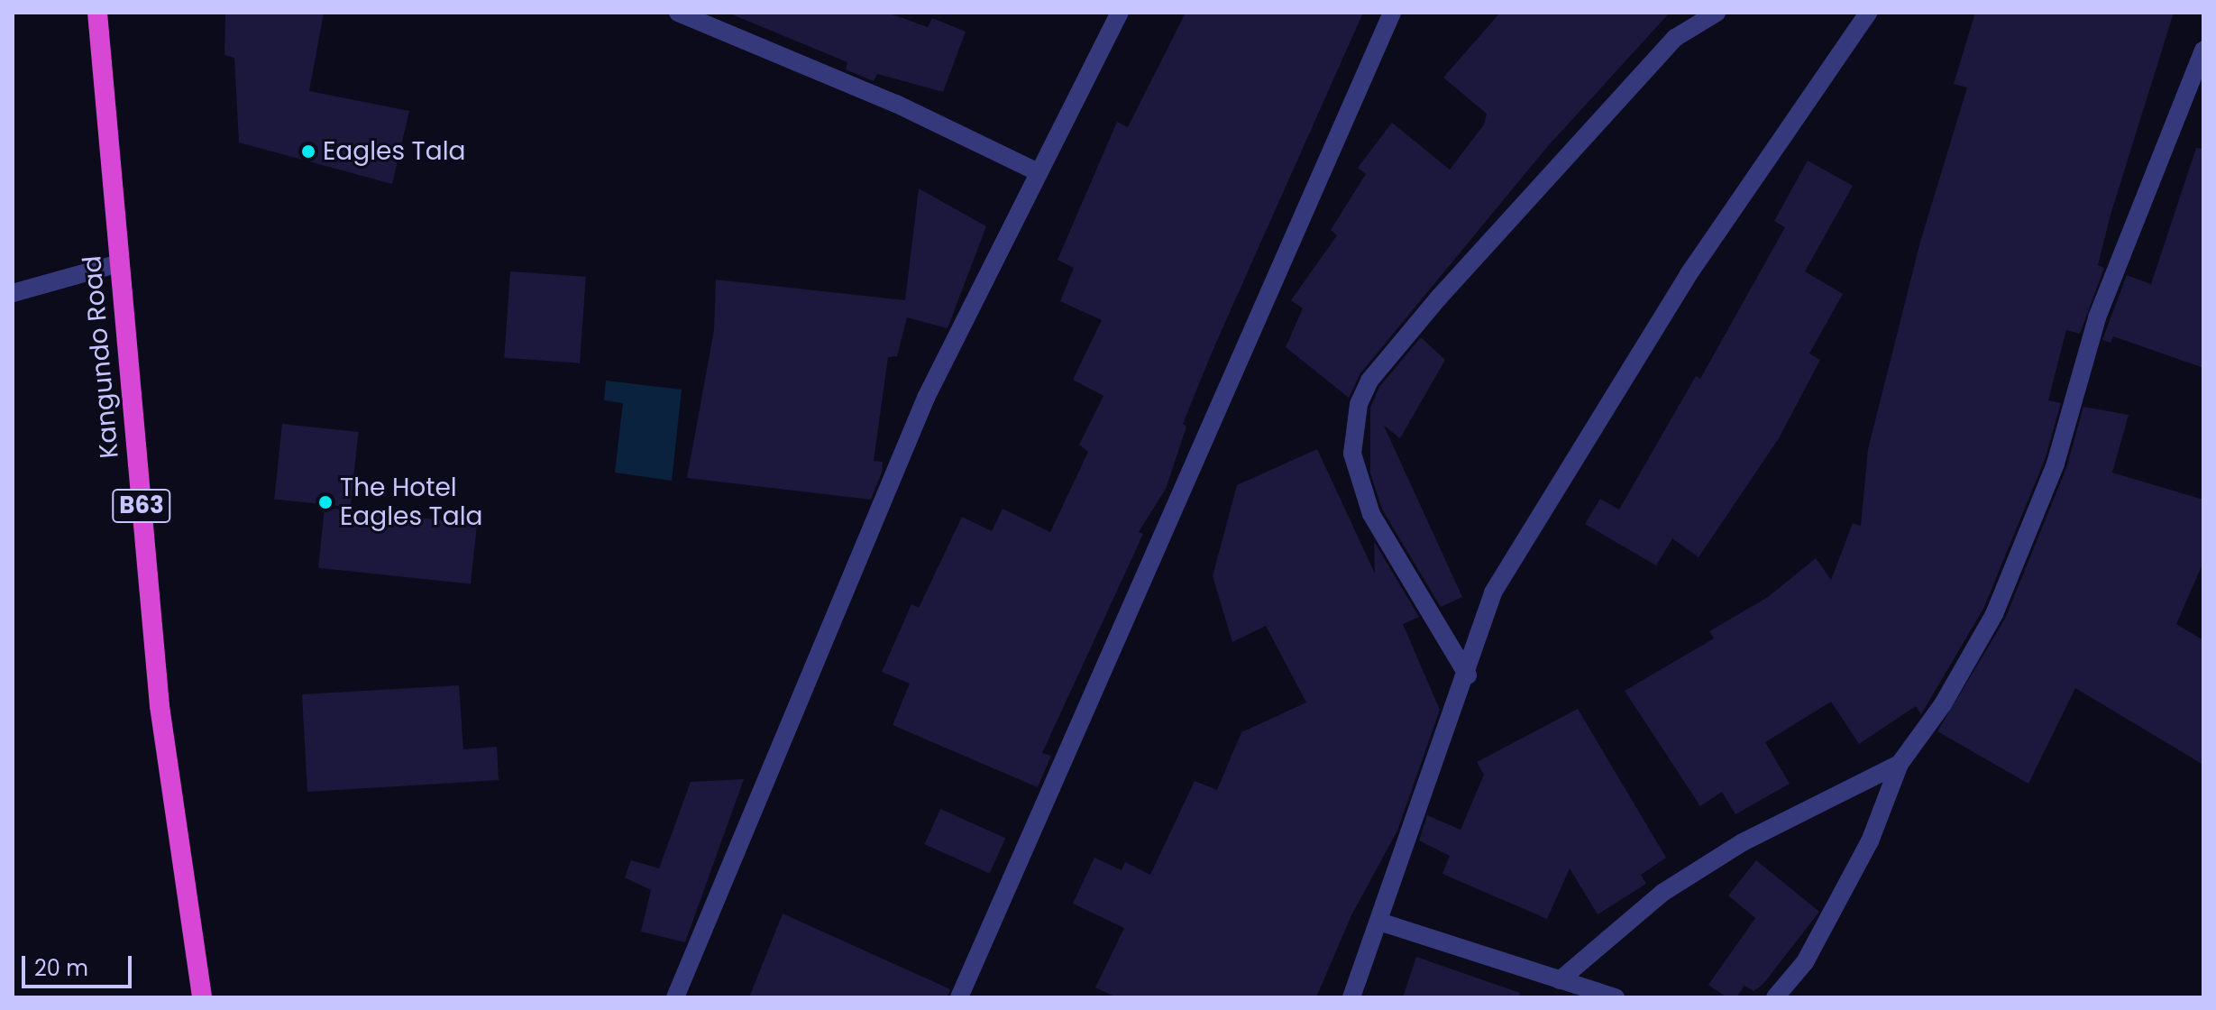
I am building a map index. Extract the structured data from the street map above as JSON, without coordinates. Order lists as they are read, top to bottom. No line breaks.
{"streets":{"highway":["Kangundo Road","B63"]},"places":["Eagles Tala","The Hotel Eagles Tala"],"scale_bar":"20 m"}
